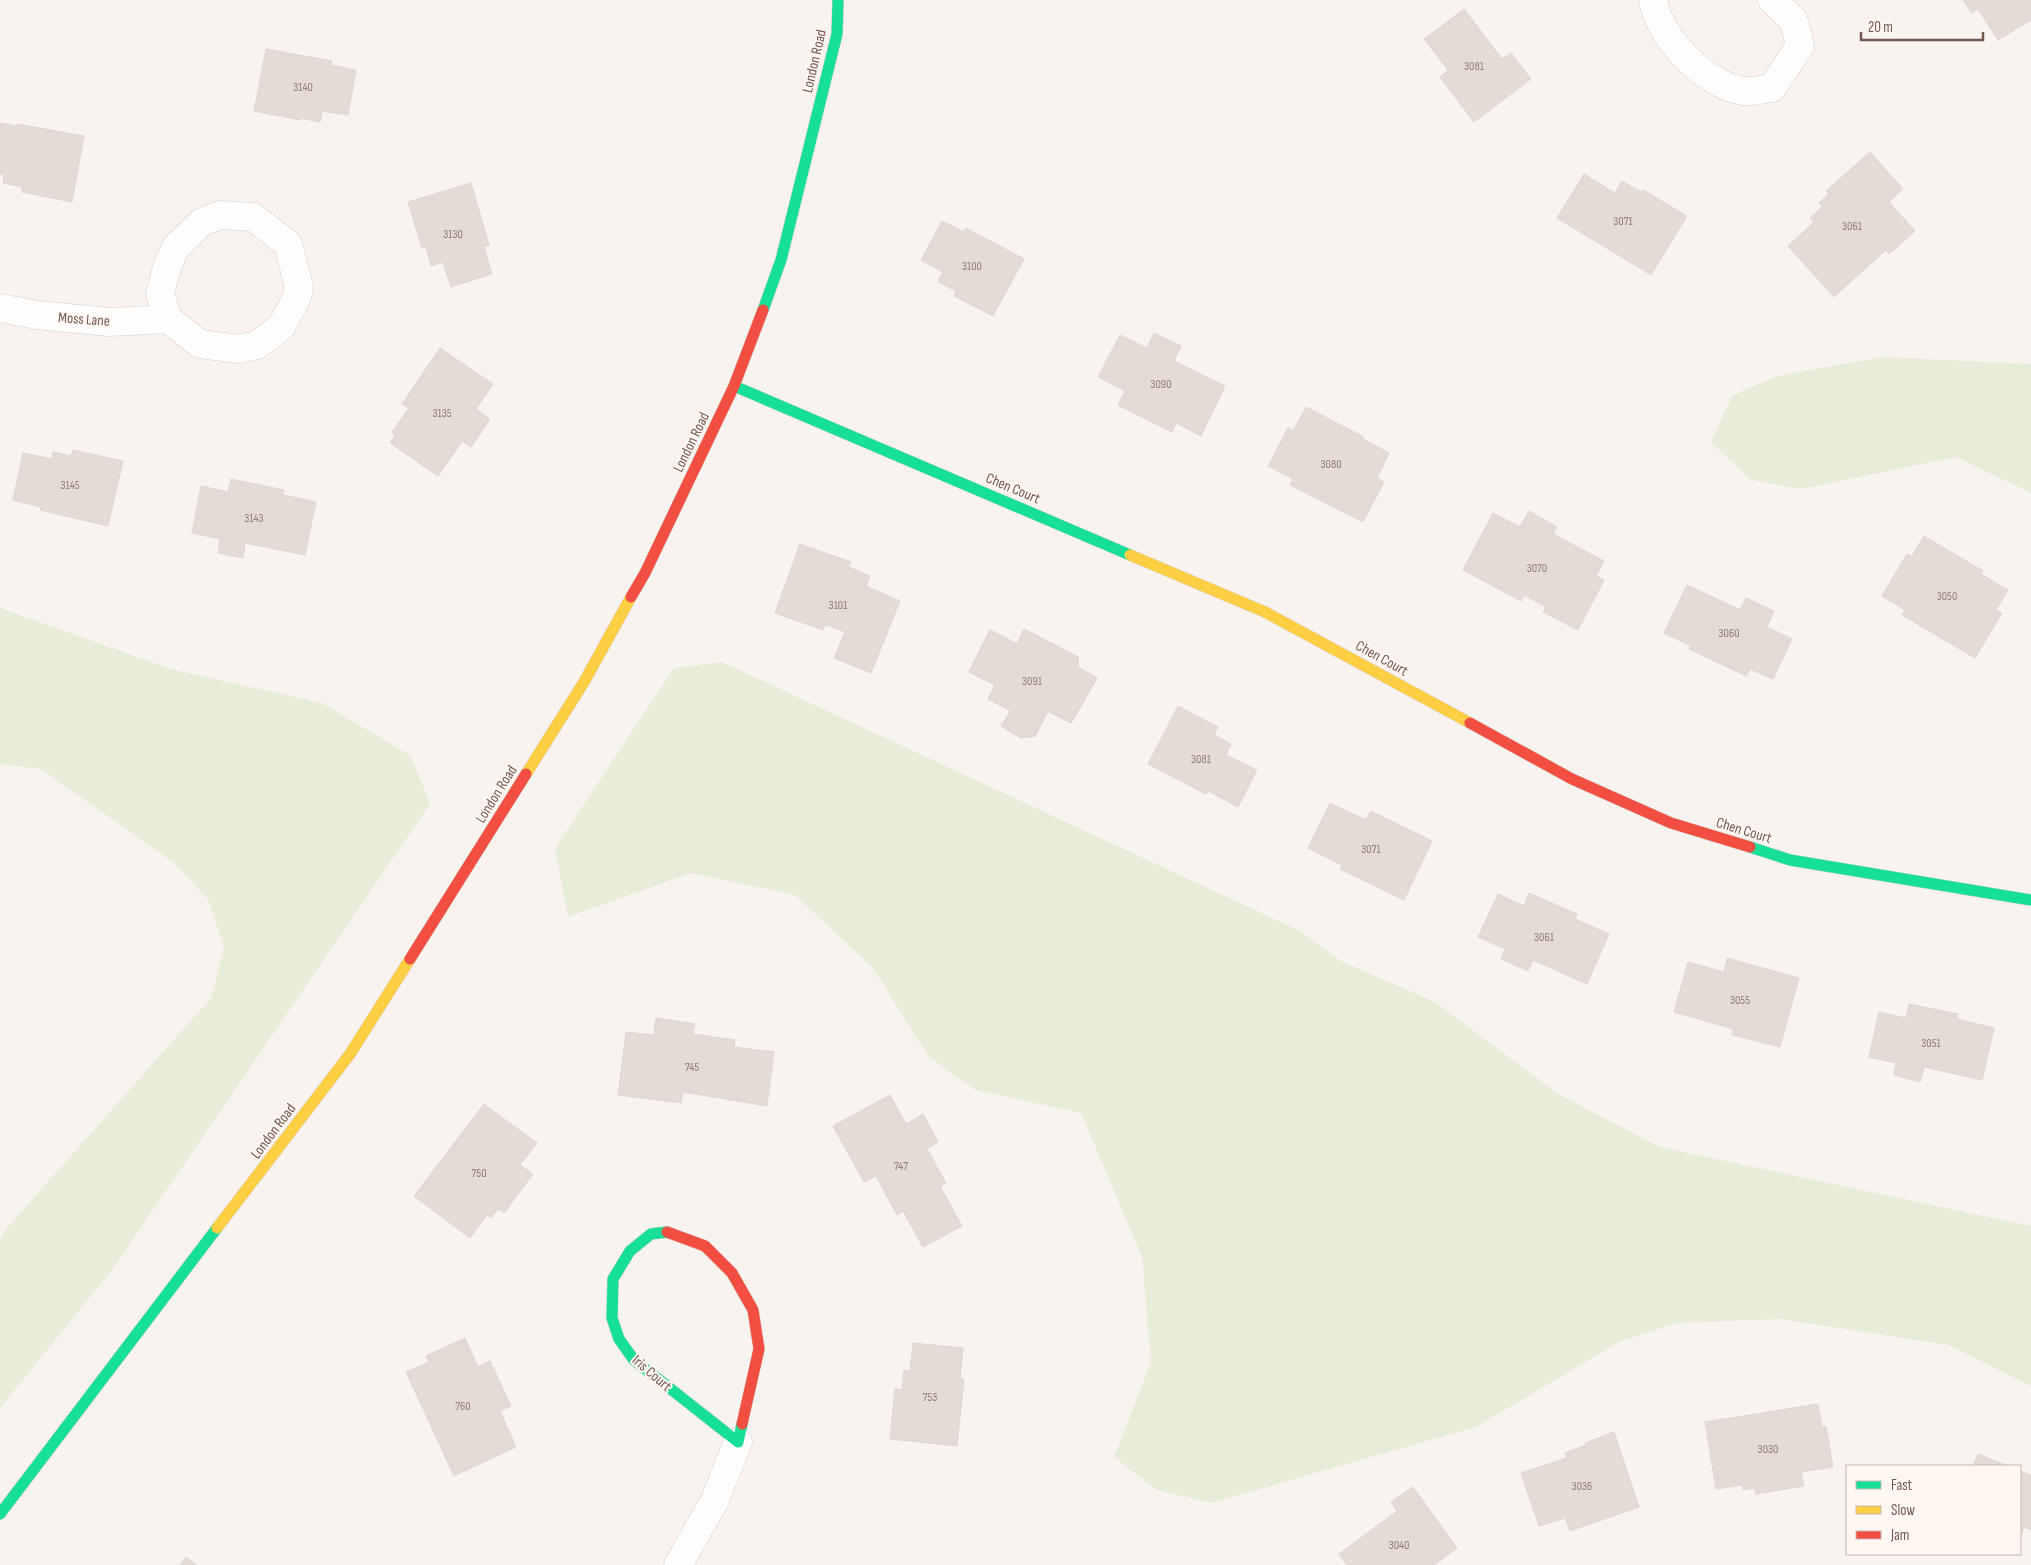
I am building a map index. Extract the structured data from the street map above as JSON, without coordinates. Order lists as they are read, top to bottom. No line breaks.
{"streets":{"street":["London Road","Moss Lane","Chen Court","Iris Court"]},"crossings":[["London Road","Chen Court"]],"house_numbers":["3081","3140","3071","3061","3130","3100","3090","3135","3080","3145","3143","3070","3050","3101","3060","3091","3081","3071","3061","3055","3051","745","747","750","753","760","3030","3036","3040"],"legend":["Fast","Slow","Jam"],"scale_bar":"20 m"}
